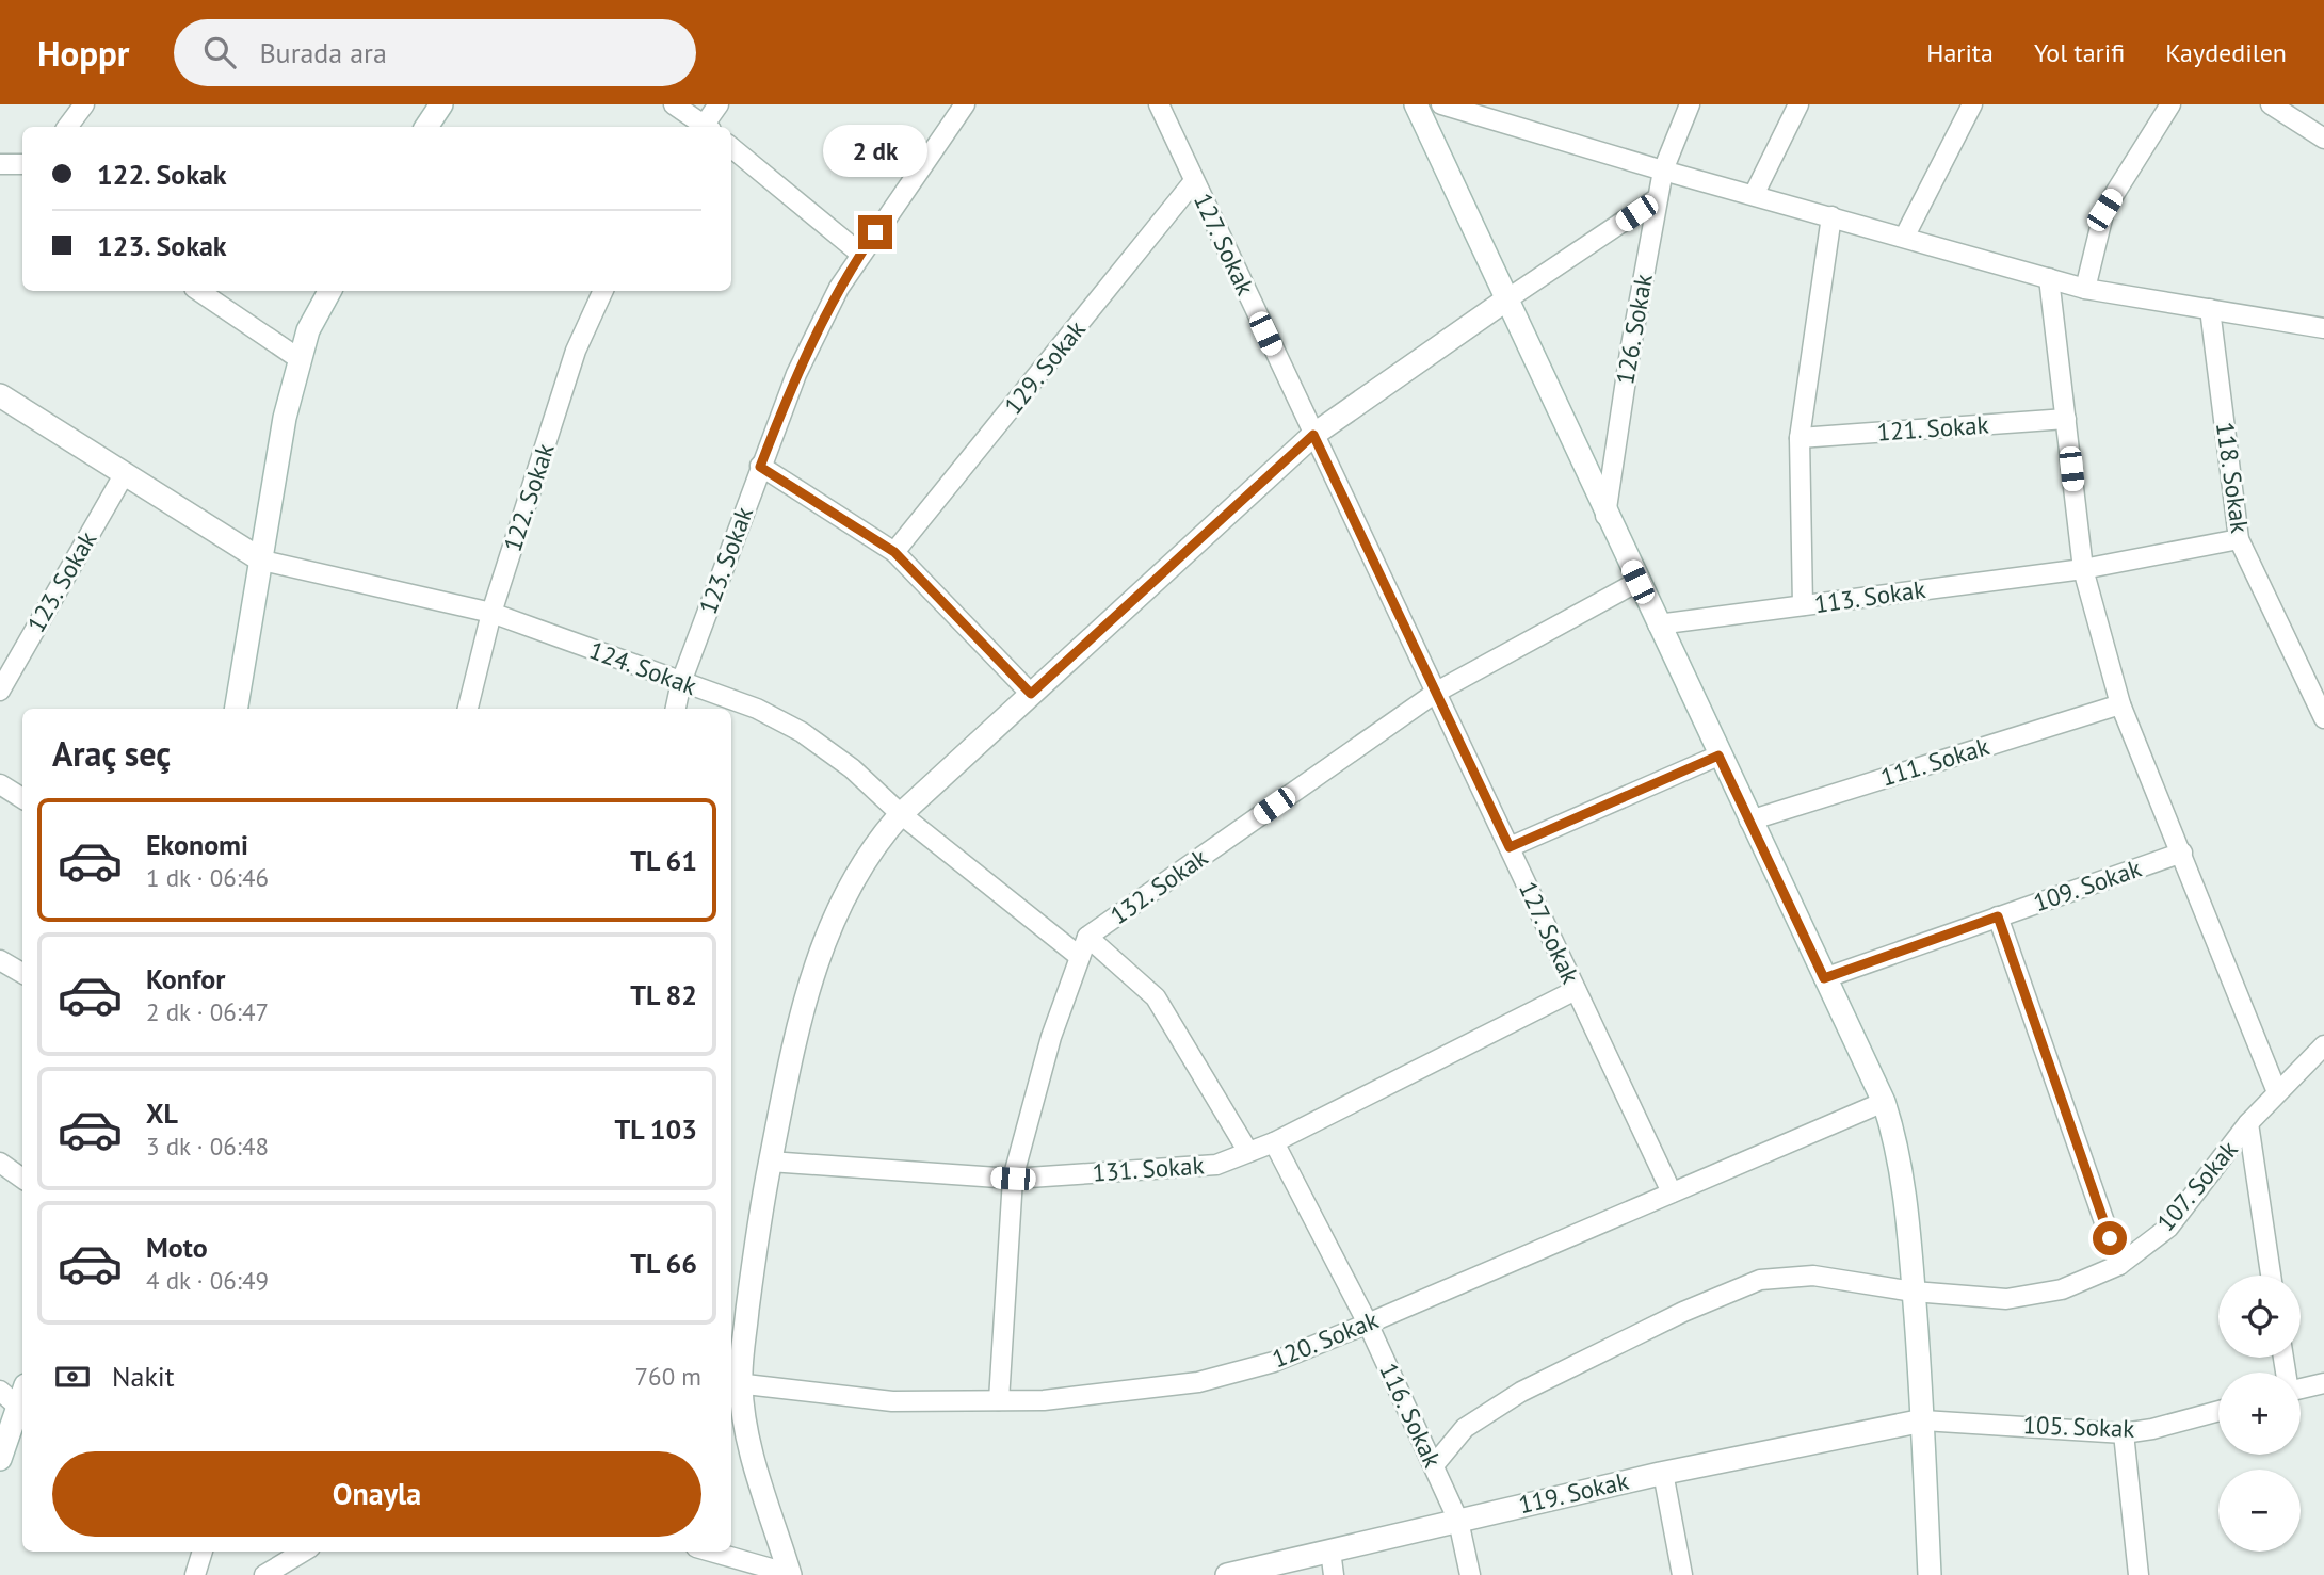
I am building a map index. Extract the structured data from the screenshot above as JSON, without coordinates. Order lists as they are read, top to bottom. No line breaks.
{"streets":{"street":["127. Sokak","126. Sokak","129. Sokak","121. Sokak","118. Sokak","122. Sokak","123. Sokak","113. Sokak","124. Sokak","111. Sokak","109. Sokak","132. Sokak","131. Sokak","107. Sokak","120. Sokak","116. Sokak","105. Sokak","119. Sokak"]},"crossings":[["127. Sokak","129. Sokak"],["127. Sokak","132. Sokak"],["127. Sokak","131. Sokak"],["127. Sokak","120. Sokak"],["118. Sokak","113. Sokak"],["122. Sokak","124. Sokak"],["123. Sokak","124. Sokak"],["124. Sokak","132. Sokak"],["132. Sokak","131. Sokak"],["132. Sokak","120. Sokak"],["131. Sokak","116. Sokak"],["107. Sokak","116. Sokak"],["120. Sokak","116. Sokak"],["116. Sokak","119. Sokak"],["105. Sokak","119. Sokak"]],"page":{"header":"Hoppr","search":"Burada ara","nav":["Harita","Yol tarifi","Kaydedilen"],"bubble":"2 dk","banner":["122. Sokak","123. Sokak"],"heading":"Araç seç","list":[{"name":"Ekonomi","note":"1 dk · 06:46","value":"TL 61"},{"name":"Konfor","note":"2 dk · 06:47","value":"TL 82"},{"name":"XL","note":"3 dk · 06:48","value":"TL 103"},{"name":"Moto","note":"4 dk · 06:49","value":"TL 66"}],"map_buttons":["+","−"],"pay":["Nakit","760 m"],"buttons":"Onayla"}}
